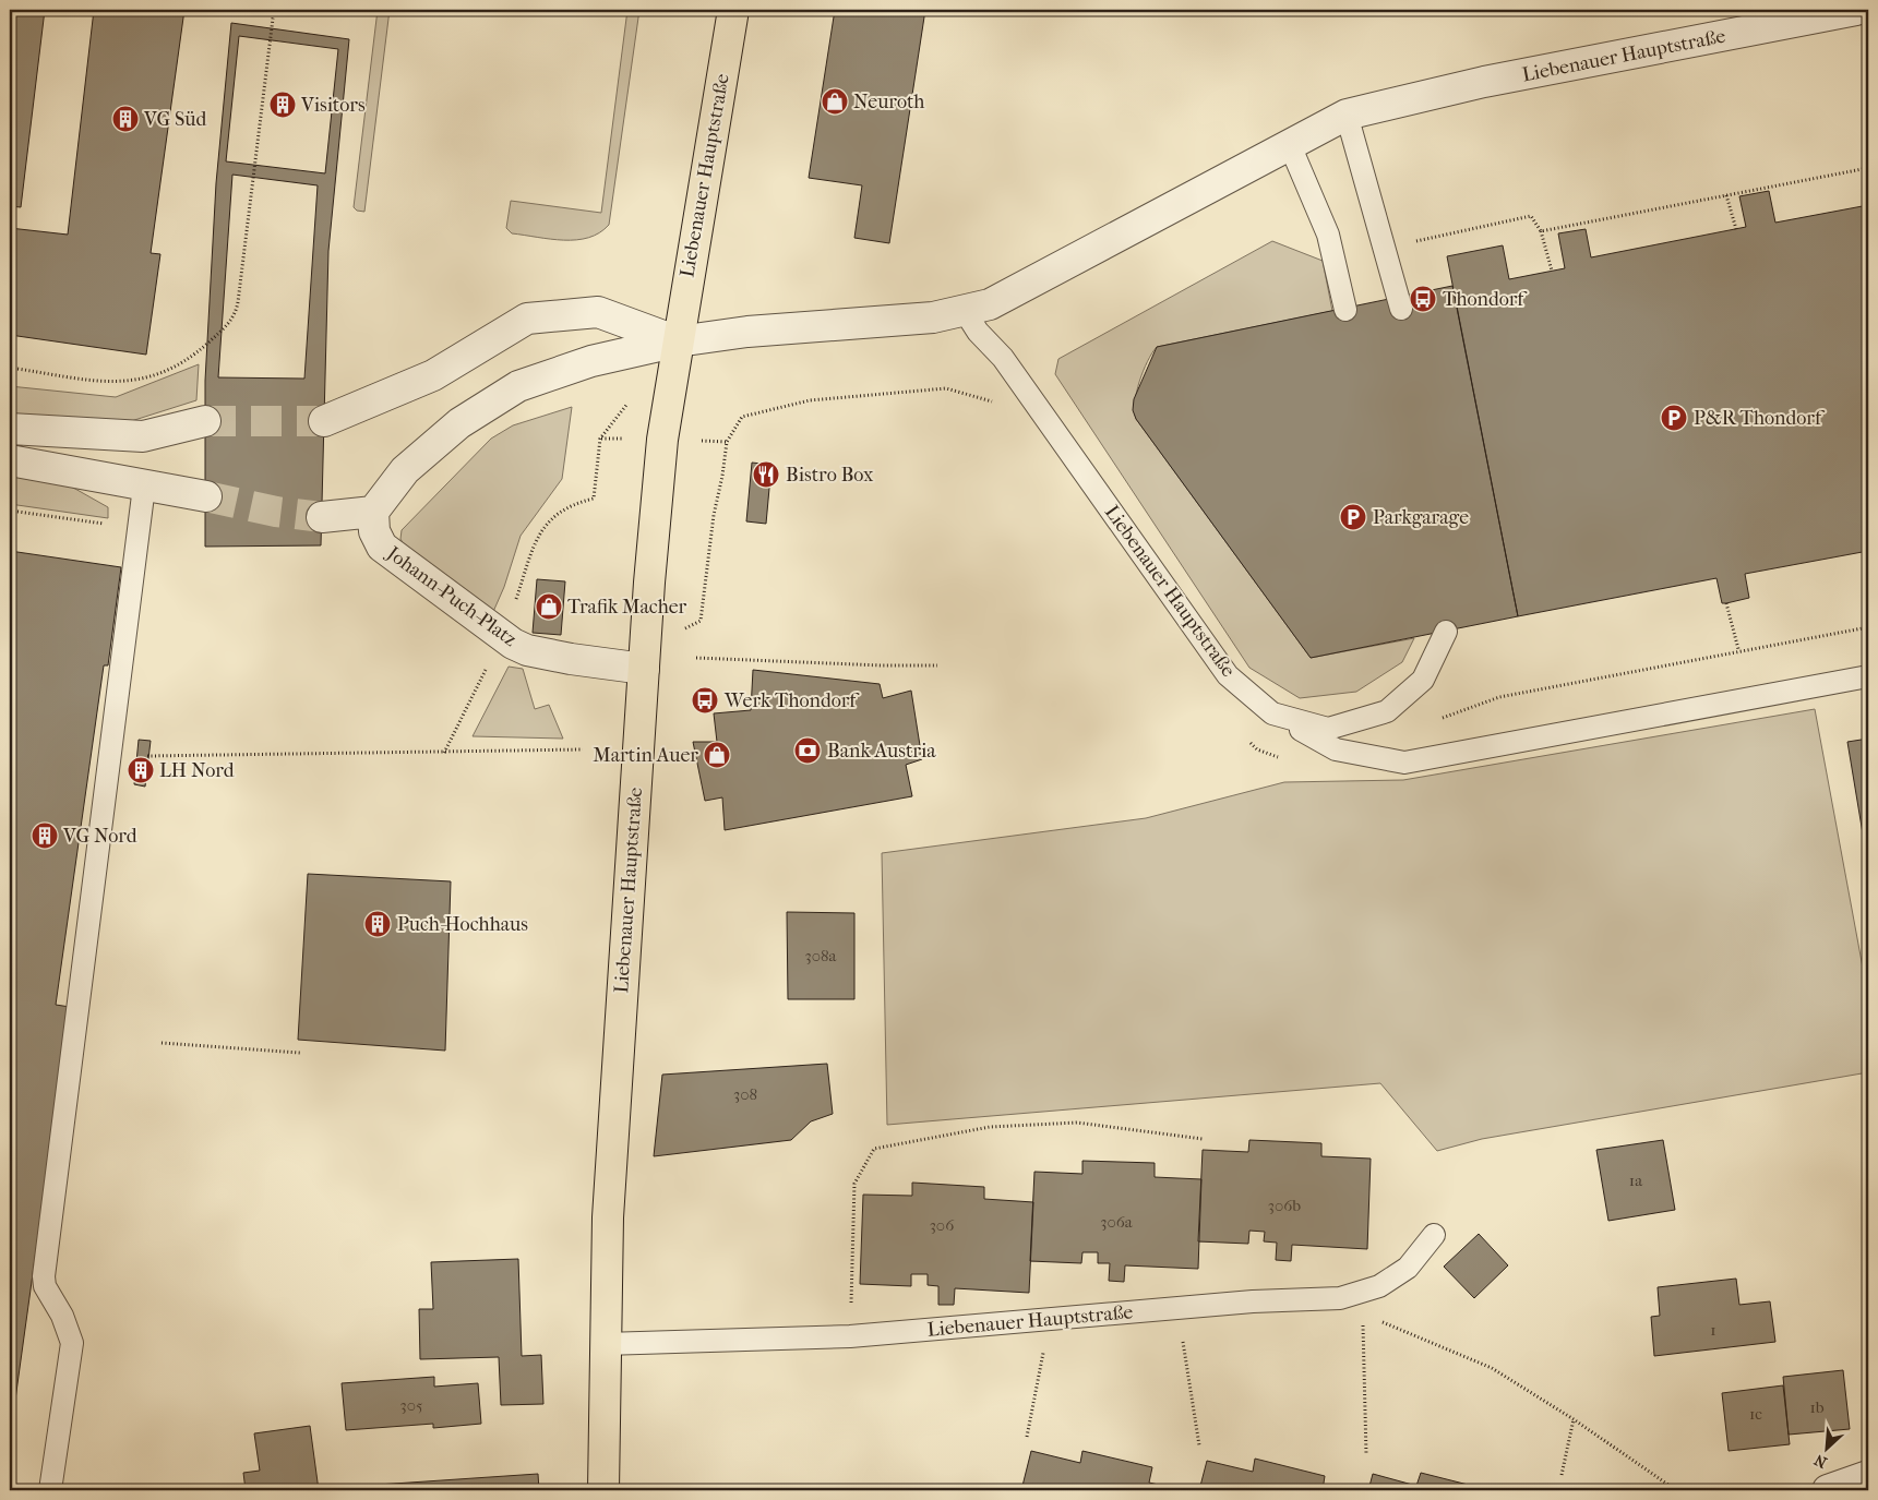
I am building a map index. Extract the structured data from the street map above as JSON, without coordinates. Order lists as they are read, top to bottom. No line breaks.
{"streets":{"main road":["Liebenauer Hauptstraße"],"street":["Johann-Puch-Platz"]},"crossings":[["Liebenauer Hauptstraße","Johann-Puch-Platz"]],"places":{"shop":["Neuroth","Trafik Macher","Martin Auer"],"building":["Visitors","VG Süd","LH Nord","VG Nord","Puch-Hochhaus"],"bus stop":["Thondorf","Werk Thondorf"],"parking":["P&R Thondorf","Parkgarage"],"restaurant":["Bistro Box"],"bank":["Bank Austria"]},"house_numbers":["308a","308","1a","306b","306a","306","1","305","1b","1c"],"north":"bottom left"}
